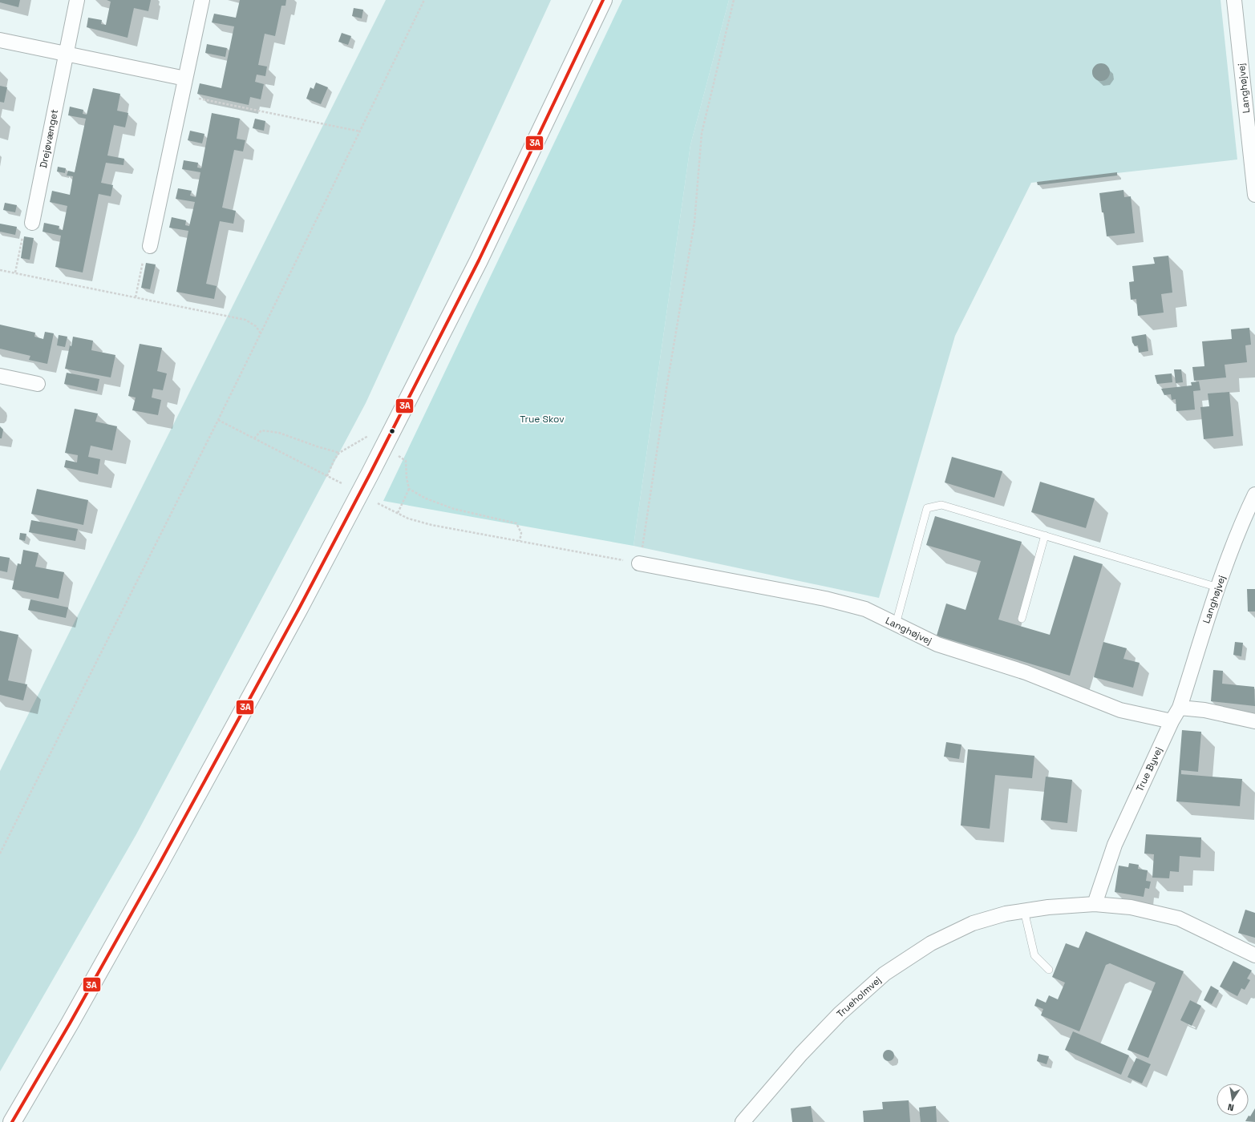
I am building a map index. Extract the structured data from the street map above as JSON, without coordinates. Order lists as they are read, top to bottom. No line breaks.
{"streets":{"street":["Langhøjvej","Drejøvænget","True Byvej","Trueholmvej"]},"crossings":[["Langhøjvej","True Byvej"]],"parks":["True Skov"],"lines":["transit line 3A"],"north":"bottom"}
